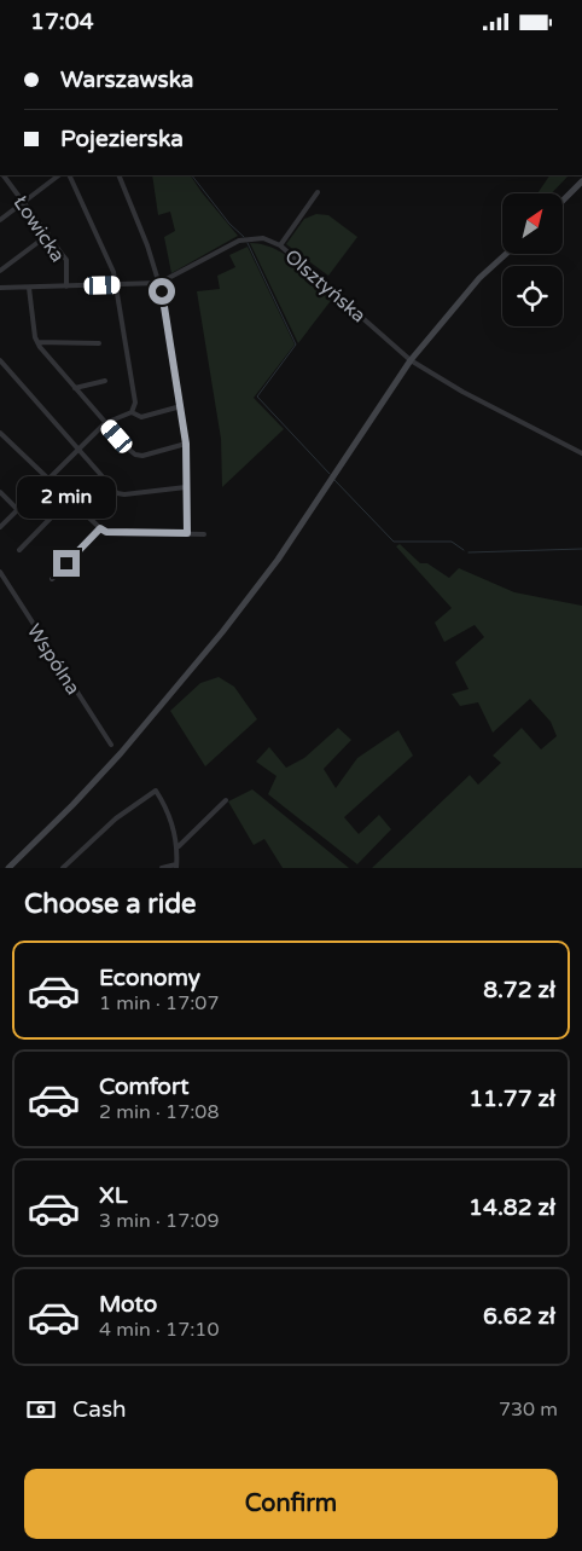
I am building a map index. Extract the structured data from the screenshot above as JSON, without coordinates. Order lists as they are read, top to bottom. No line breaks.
{"streets":{"street":["Łowicka","Olsztyńska","Wspólna"]},"crossings":[["Łowicka","Olsztyńska"]],"north":"top right","page":{"status":"17:04","banner":["Warszawska","Pojezierska"],"bubble":"2 min","heading":"Choose a ride","list":[{"name":"Economy","note":"1 min · 17:07","value":"8.72 zł"},{"name":"Comfort","note":"2 min · 17:08","value":"11.77 zł"},{"name":"XL","note":"3 min · 17:09","value":"14.82 zł"},{"name":"Moto","note":"4 min · 17:10","value":"6.62 zł"}],"pay":["Cash","730 m"],"buttons":"Confirm"}}
